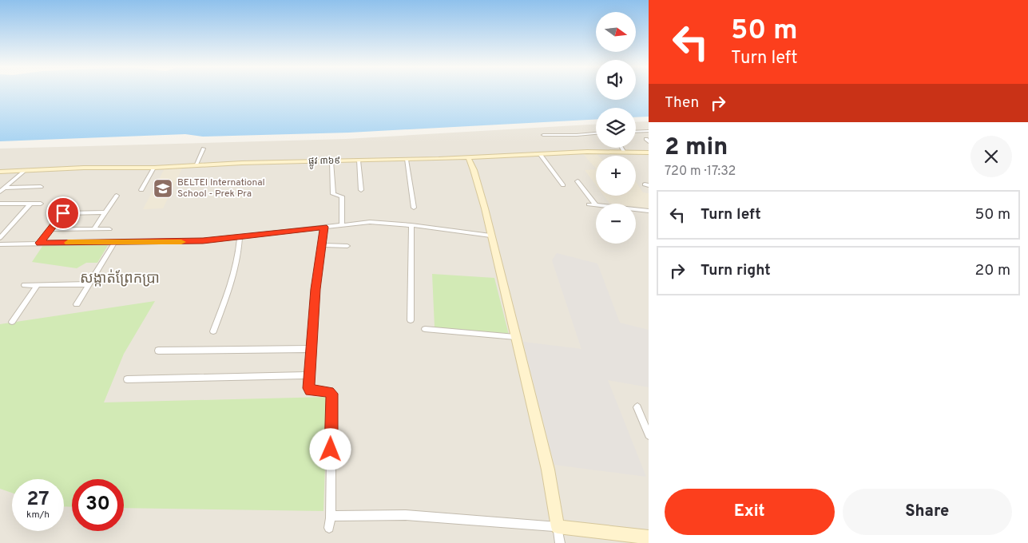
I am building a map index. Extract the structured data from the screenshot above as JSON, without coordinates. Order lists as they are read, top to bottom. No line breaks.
{"streets":{"main road":["ផ្លូវ ៣៦៩"]},"districts":["សង្កាត់ព្រែកប្រា"],"places":{"school or university":["BELTEI International School - Prek Pra"]},"north":"right","page":{"turn":["50 m","Turn left"],"map_buttons":["+","−"],"then":"Then","heading":["2 min","720 m · 17:32"],"list":[{"name":"Turn left","value":"50 m"},{"name":"Turn right","value":"20 m"}],"speed":"27 km/h","limit":"30","buttons":["Exit","Share"]}}
